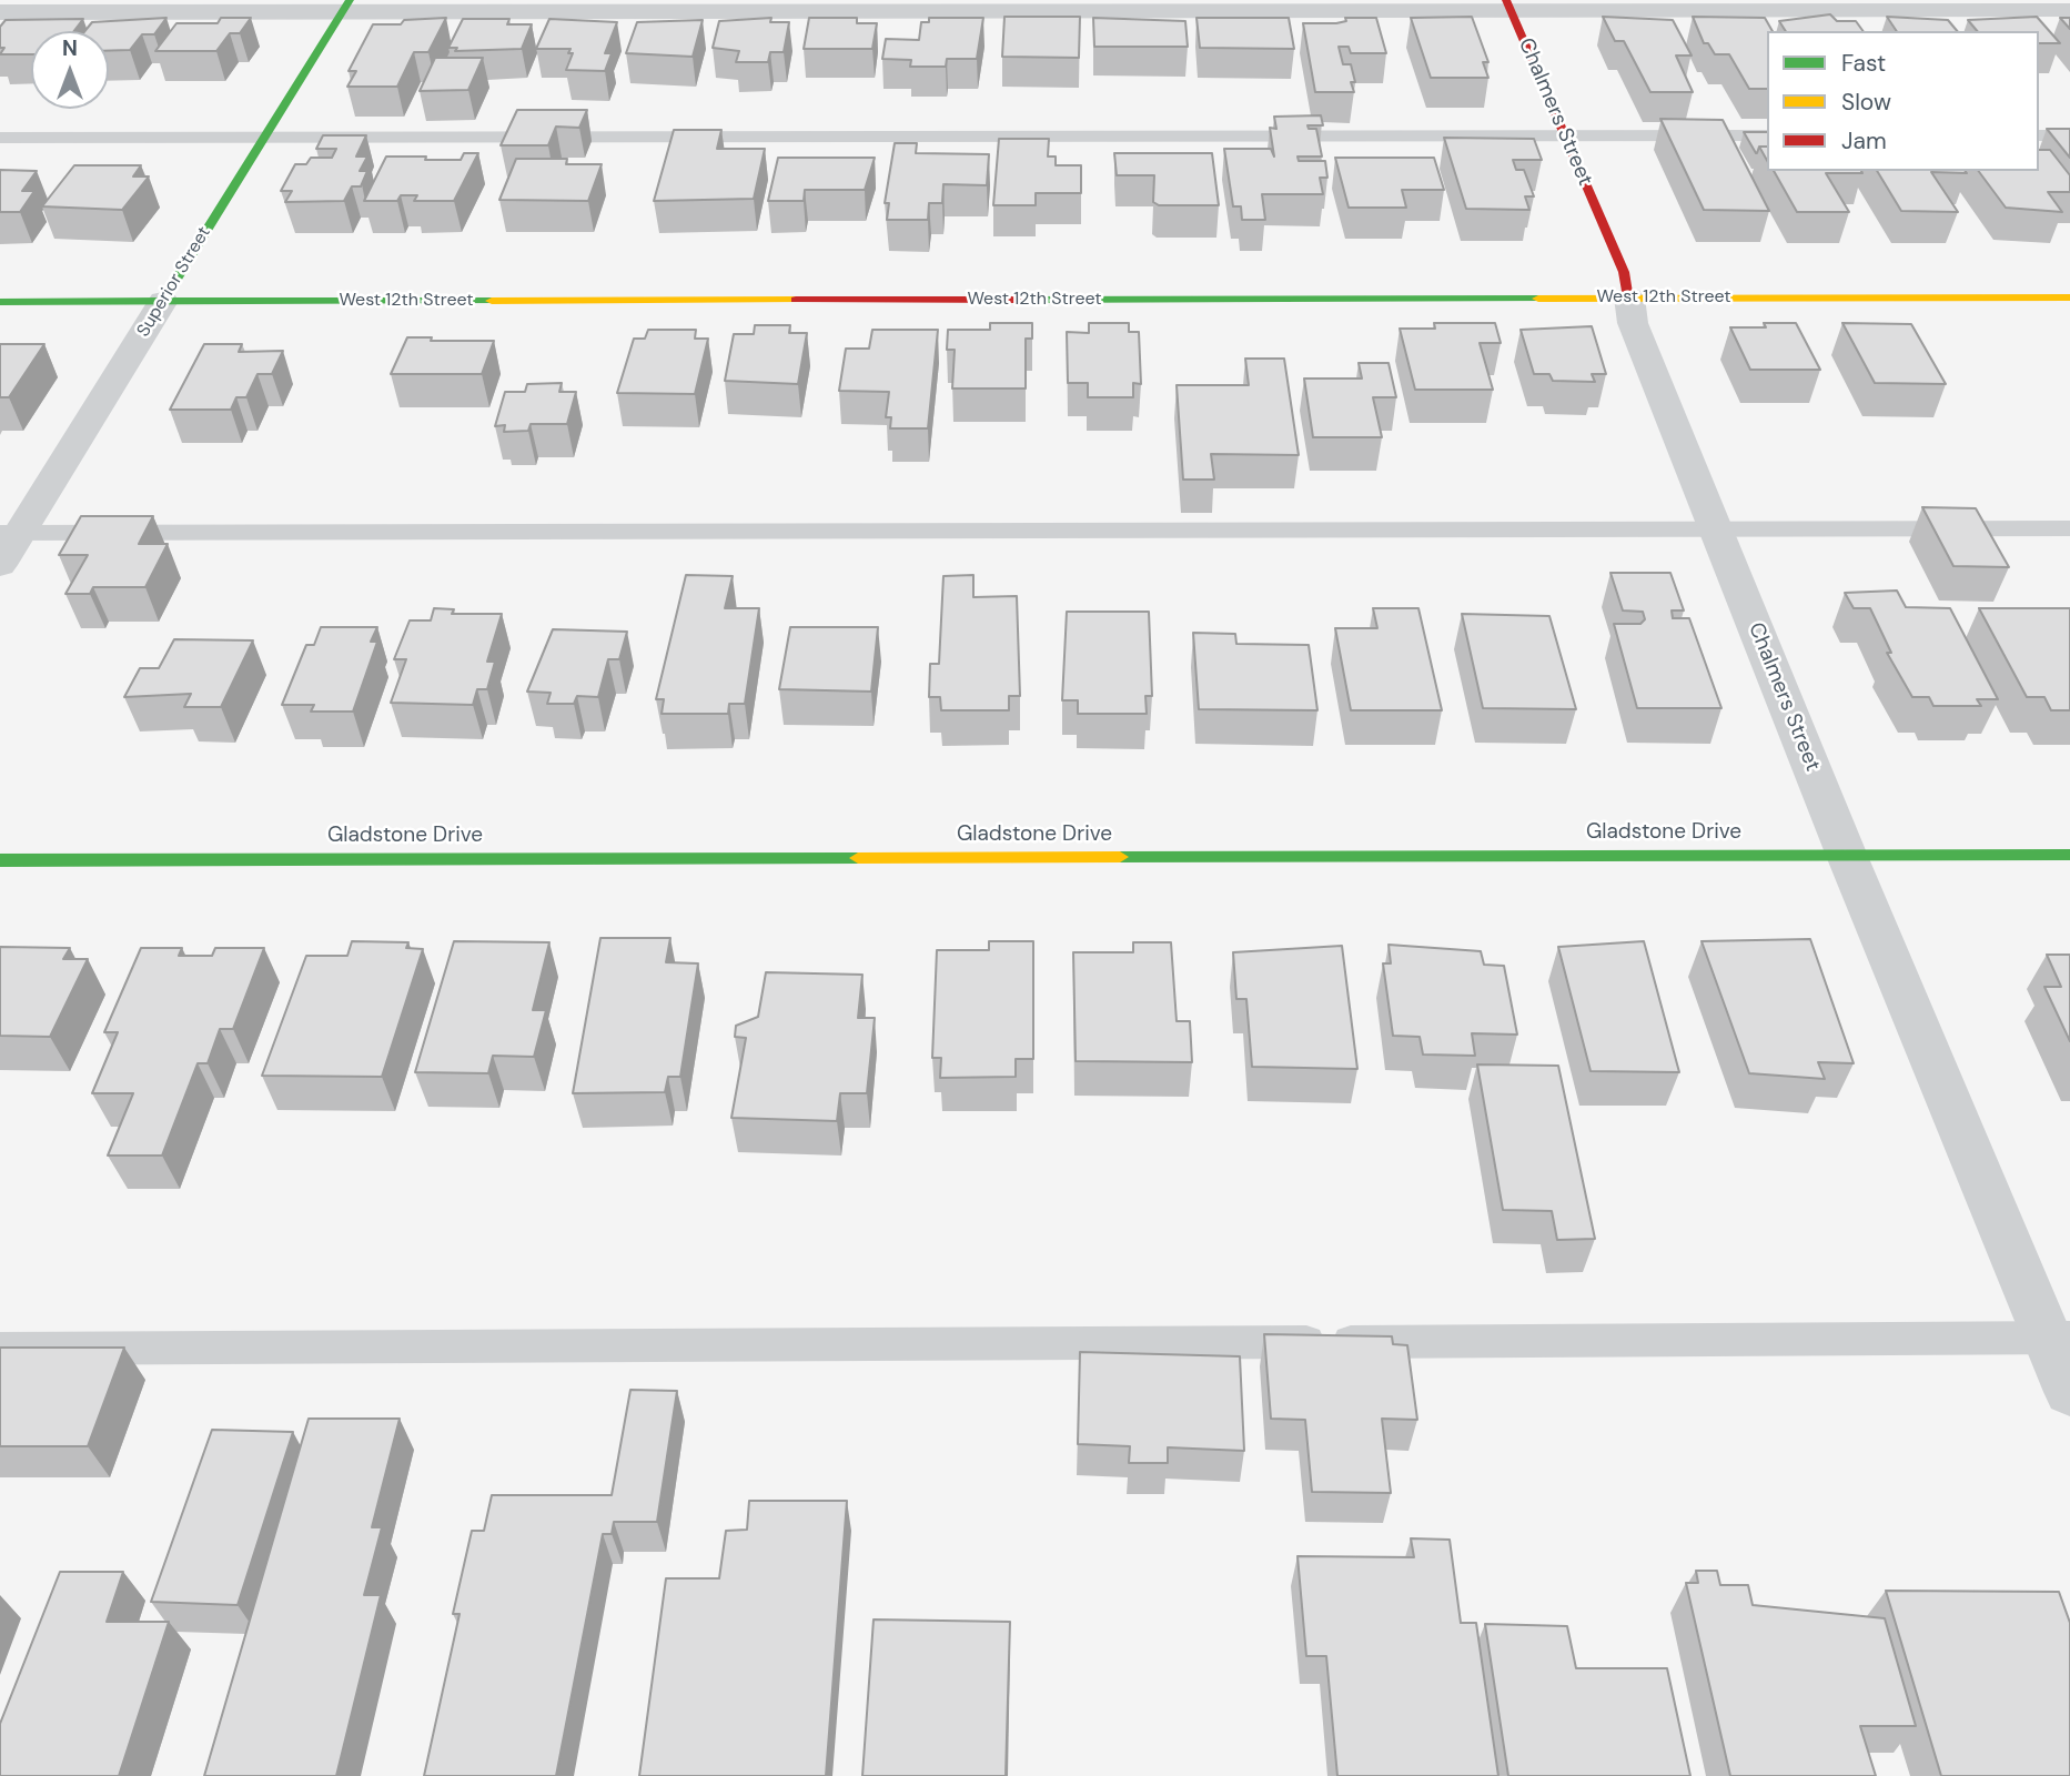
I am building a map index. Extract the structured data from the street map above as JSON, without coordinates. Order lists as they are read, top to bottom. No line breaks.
{"streets":{"street":["Chalmers Street","Superior Street","West 12th Street","Gladstone Drive"]},"crossings":[["Chalmers Street","West 12th Street"],["Chalmers Street","Gladstone Drive"],["Superior Street","West 12th Street"]],"legend":["Fast","Slow","Jam"],"north":"top"}
